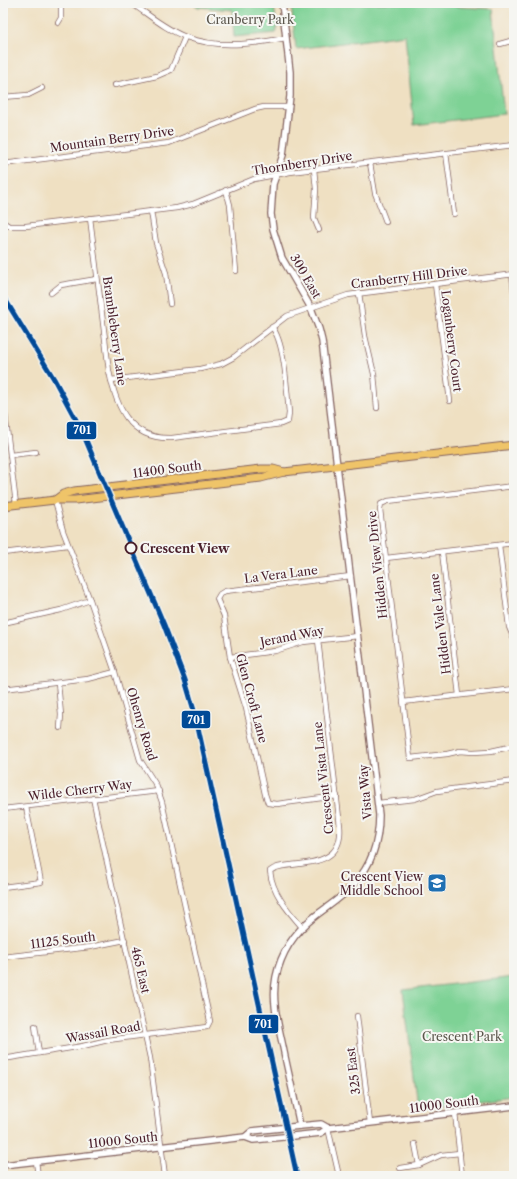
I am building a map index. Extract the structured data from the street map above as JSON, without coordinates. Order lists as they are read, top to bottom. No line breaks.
{"streets":{"main road":["11400 South"],"street":["Mountain Berry Drive","Thornberry Drive","300 East","Cranberry Hill Drive","Brambleberry Lane","Loganberry Court","Hidden View Drive","La Vera Lane","Hidden Vale Lane","Jerand Way","Glen Croft Lane","Ohenry Road","Crescent Vista Lane","Wilde Cherry Way","Vista Way","11125 South","465 East","Wassail Road","325 East","11000 South"]},"crossings":[["Mountain Berry Drive","300 East"],["Thornberry Drive","300 East"],["Thornberry Drive","Brambleberry Lane"],["300 East","Cranberry Hill Drive"],["300 East","11400 South"],["300 East","Vista Way"],["Cranberry Hill Drive","Brambleberry Lane"],["Cranberry Hill Drive","Loganberry Court"],["11400 South","Ohenry Road"],["11400 South","Vista Way"],["La Vera Lane","Glen Croft Lane"],["La Vera Lane","Vista Way"],["Jerand Way","Glen Croft Lane"],["Jerand Way","Crescent Vista Lane"],["Jerand Way","Vista Way"],["Glen Croft Lane","Crescent Vista Lane"],["Ohenry Road","Wilde Cherry Way"],["Ohenry Road","Wassail Road"],["Crescent Vista Lane","Vista Way"],["Wilde Cherry Way","465 East"],["Vista Way","11000 South"],["11125 South","465 East"],["465 East","Wassail Road"],["465 East","11000 South"],["325 East","11000 South"]],"parks":["Cranberry Park","Crescent Park"],"places":{"other":["Crescent View"],"school or university":["Crescent View Middle School"]},"lines":["transit line 701"]}
